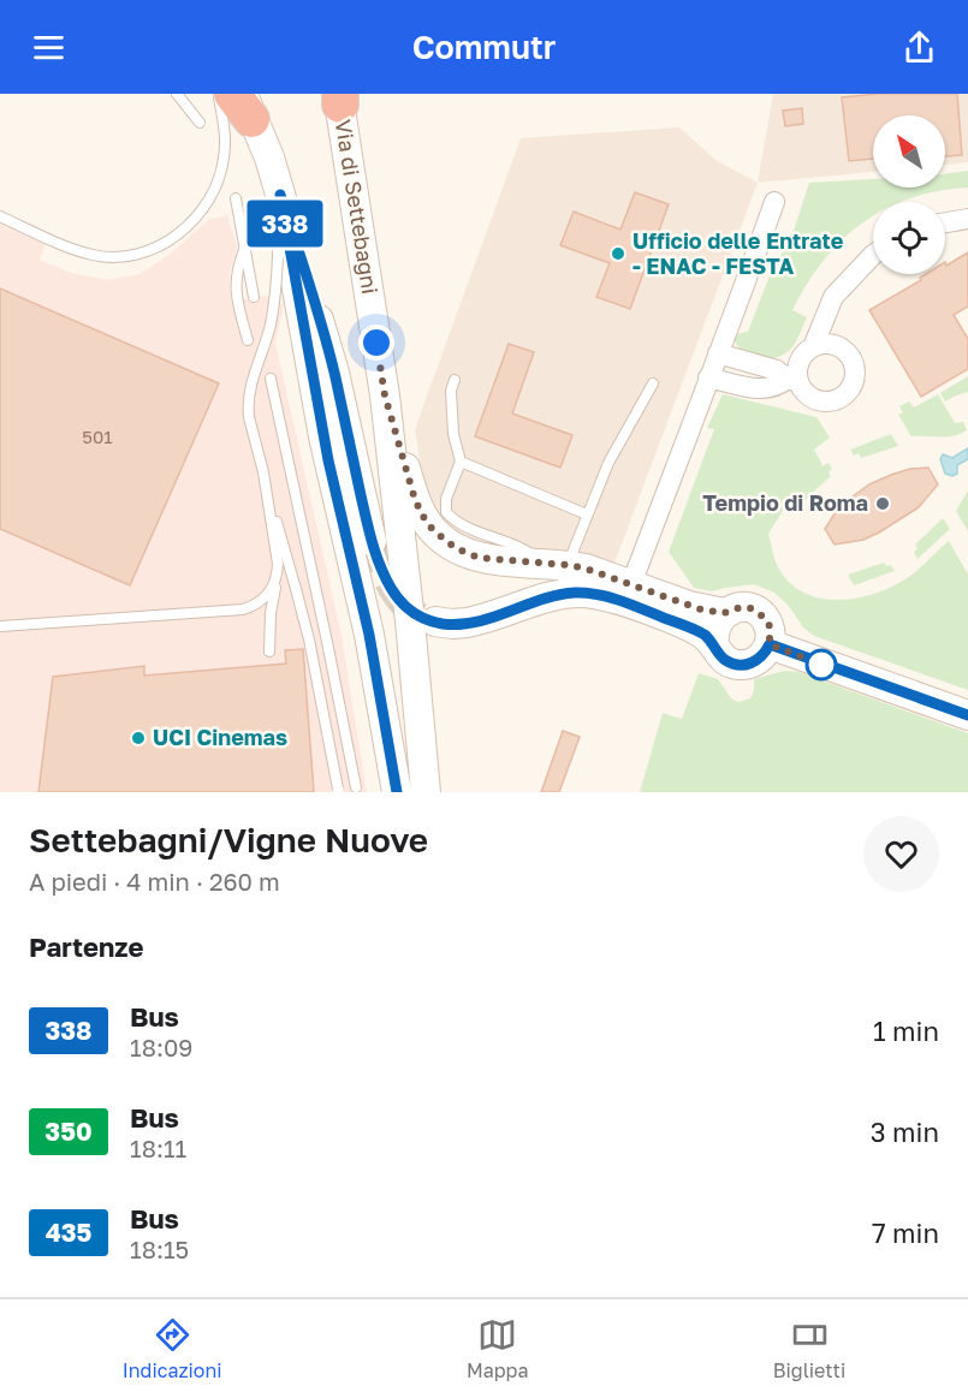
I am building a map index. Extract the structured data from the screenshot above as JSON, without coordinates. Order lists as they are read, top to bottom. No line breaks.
{"streets":{"street":["Via di Settebagni"]},"places":["Ufficio delle Entrate - ENAC - FESTA","Tempio di Roma","UCI Cinemas"],"lines":["bus line 338"],"house_numbers":["501"],"north":"top left","page":{"header":"Commutr","on_map":"338","heading":[["Settebagni/Vigne Nuove","A piedi · 4 min · 260 m"],"Partenze"],"list":[{"mark":"338","name":"Bus","note":"18:09","value":"1 min"},{"mark":"350","name":"Bus","note":"18:11","value":"3 min"},{"mark":"435","name":"Bus","note":"18:15","value":"7 min"}],"tabs":["Indicazioni","Mappa","Biglietti"]}}
